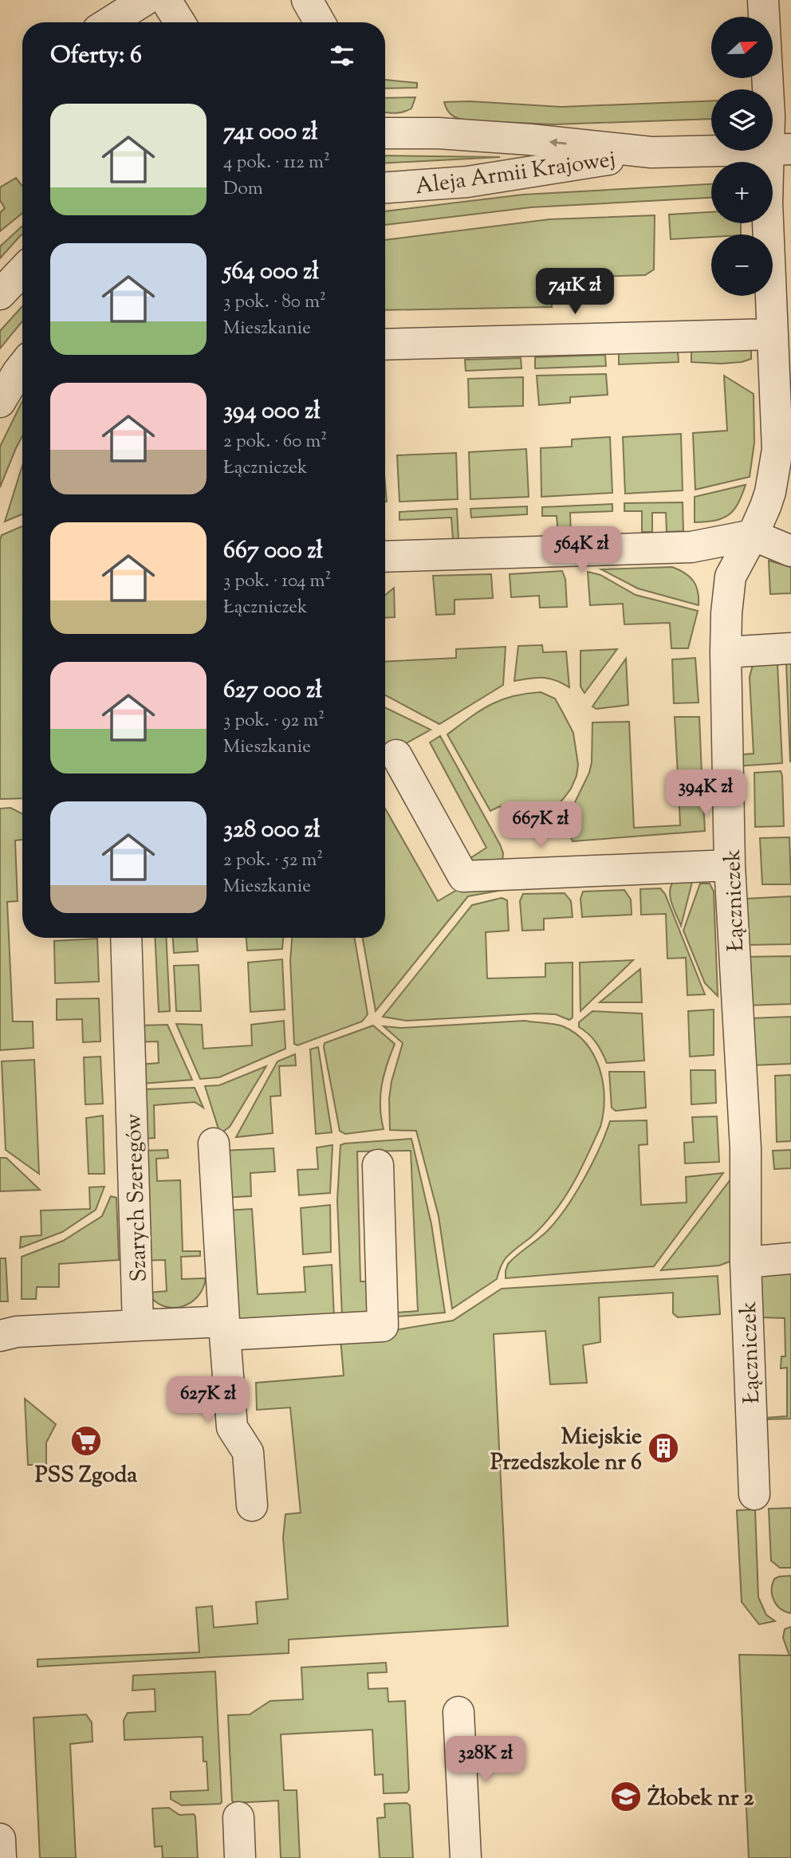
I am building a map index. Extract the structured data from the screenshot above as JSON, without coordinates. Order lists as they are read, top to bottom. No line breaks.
{"streets":{"street":["Aleja Armii Krajowej","Łączniczek","Szarych Szeregów"]},"crossings":[["Aleja Armii Krajowej","Łączniczek"]],"places":{"supermarket":["PSS Zgoda"],"building":["Miejskie Przedszkole nr 6"],"school or university":["Żłobek nr 2"]},"north":"right","page":{"map_buttons":["+","−"],"heading":"Oferty: 6","list":[{"name":"741 000 zł","note":"4 pok. · 112 m² · Dom"},{"name":"564 000 zł","note":"3 pok. · 80 m² · Mieszkanie"},{"name":"394 000 zł","note":"2 pok. · 60 m² · Łączniczek"},{"name":"667 000 zł","note":"3 pok. · 104 m² · Łączniczek"},{"name":"627 000 zł","note":"3 pok. · 92 m² · Mieszkanie"},{"name":"328 000 zł","note":"2 pok. · 52 m² · Mieszkanie"}],"price":["741K zł","564K zł","394K zł","667K zł","627K zł","328K zł"]}}
